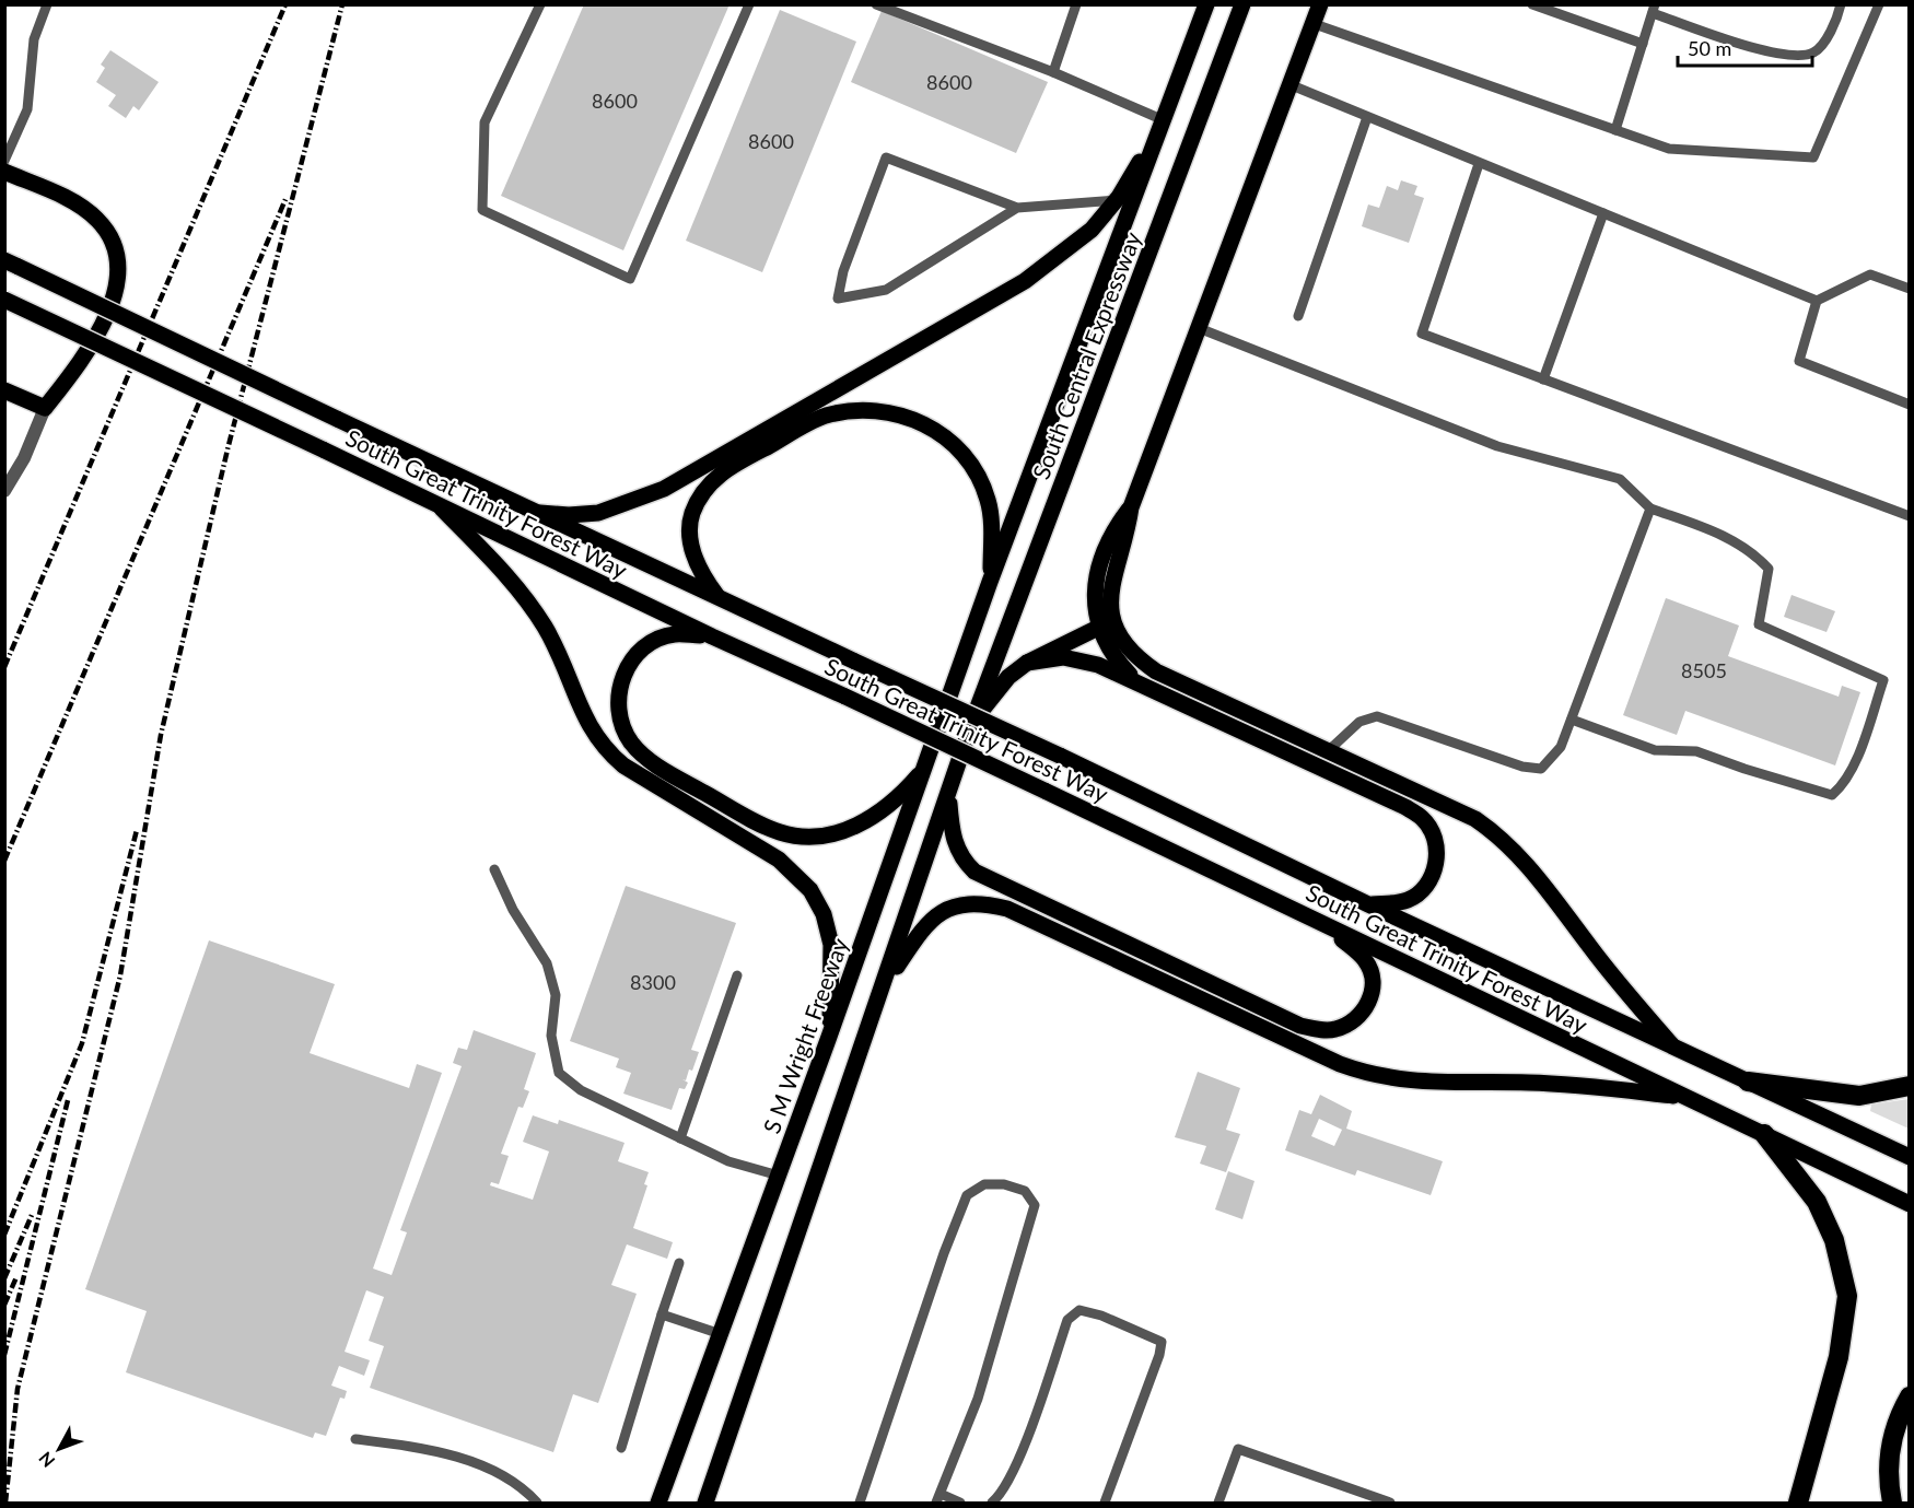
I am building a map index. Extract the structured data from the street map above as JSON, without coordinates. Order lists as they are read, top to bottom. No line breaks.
{"streets":{"main road":["South Central Expressway","South Great Trinity Forest Way","S M Wright Freeway"]},"crossings":[["South Central Expressway","S M Wright Freeway"]],"house_numbers":["8600","8600","8600","8505","8300"],"scale_bar":"50 m","north":"bottom left"}
